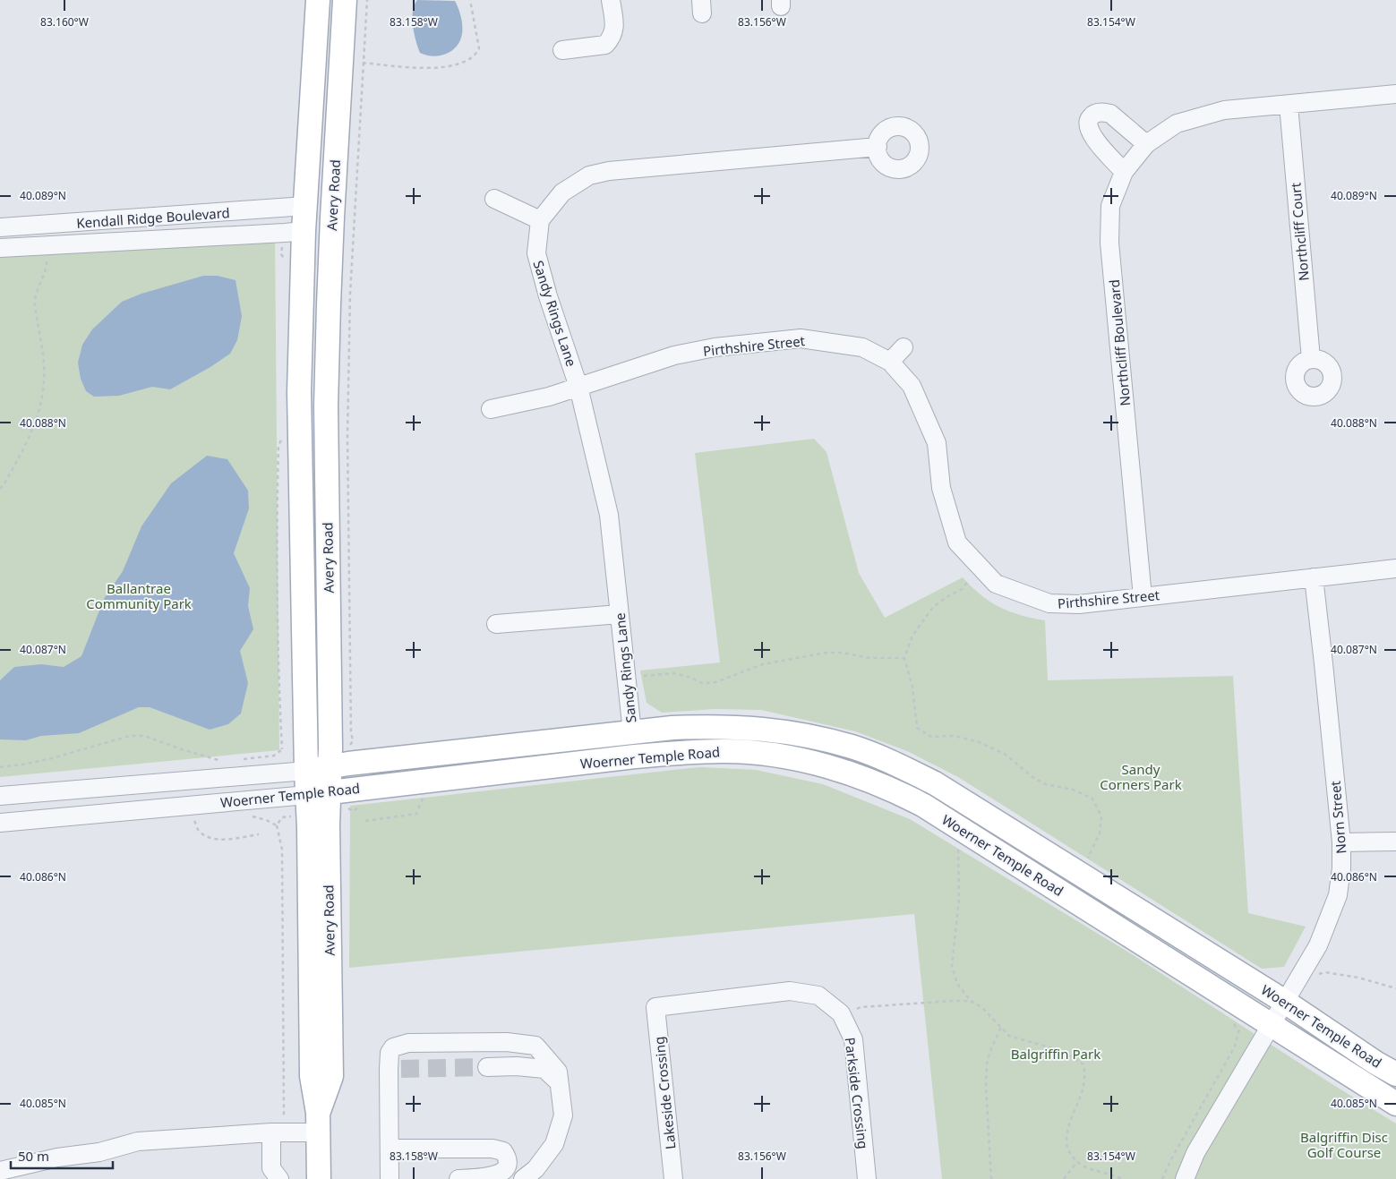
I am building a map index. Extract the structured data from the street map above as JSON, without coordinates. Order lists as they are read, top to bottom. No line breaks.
{"streets":{"main road":["Avery Road","Woerner Temple Road"],"street":["Kendall Ridge Boulevard","Northcliff Court","Sandy Rings Lane","Northcliff Boulevard","Pirthshire Street","Norn Street","Lakeside Crossing","Parkside Crossing"]},"crossings":[["Avery Road","Kendall Ridge Boulevard"],["Avery Road","Woerner Temple Road"],["Northcliff Court","Northcliff Boulevard"],["Sandy Rings Lane","Pirthshire Street"],["Sandy Rings Lane","Woerner Temple Road"],["Northcliff Boulevard","Pirthshire Street"],["Pirthshire Street","Norn Street"],["Woerner Temple Road","Norn Street"],["Lakeside Crossing","Parkside Crossing"]],"parks":["Ballantrae Community Park","Sandy Corners Park","Balgriffin Park","Balgriffin Disc Golf Course"],"scale_bar":"50 m","coordinates":["83.160°W","83.158°W","83.156°W","83.154°W","40.089°N","40.088°N","40.087°N","40.086°N","40.085°N"]}
